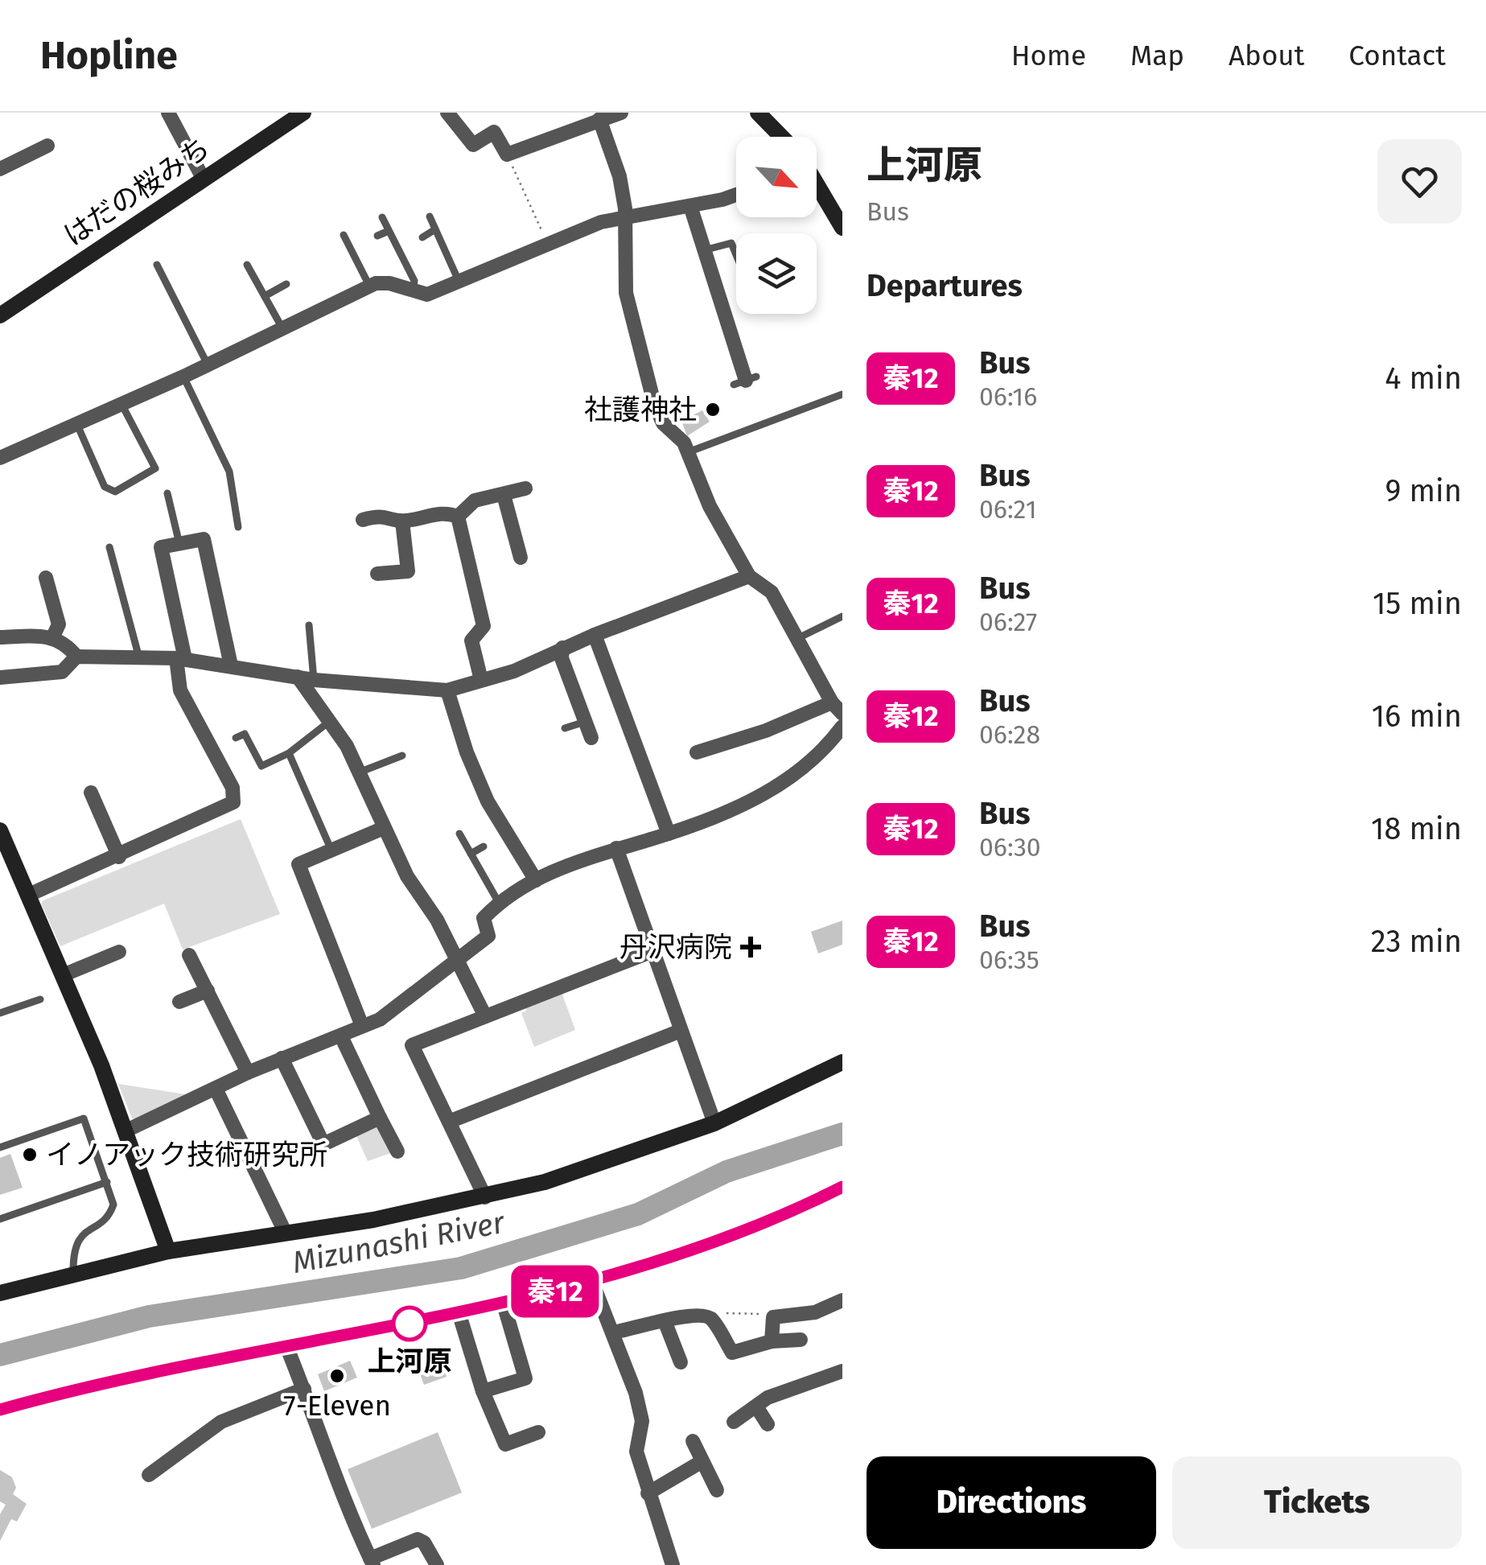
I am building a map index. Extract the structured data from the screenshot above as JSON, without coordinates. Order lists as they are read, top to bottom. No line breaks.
{"streets":{"street":["はだの桜みち"]},"water":["Mizunashi River"],"places":{"other":["社護神社","イノアック技術研究所","上河原","7-Eleven"],"health":["丹沢病院"]},"lines":["bus line 秦12"],"north":"bottom right","page":{"header":"Hopline","nav":["Home","Map","About","Contact"],"on_map":"秦12","heading":[["上河原","Bus"],"Departures"],"list":[{"mark":"秦12","name":"Bus","note":"06:16","value":"4 min"},{"mark":"秦12","name":"Bus","note":"06:21","value":"9 min"},{"mark":"秦12","name":"Bus","note":"06:27","value":"15 min"},{"mark":"秦12","name":"Bus","note":"06:28","value":"16 min"},{"mark":"秦12","name":"Bus","note":"06:30","value":"18 min"},{"mark":"秦12","name":"Bus","note":"06:35","value":"23 min"}],"buttons":["Directions","Tickets"]}}
